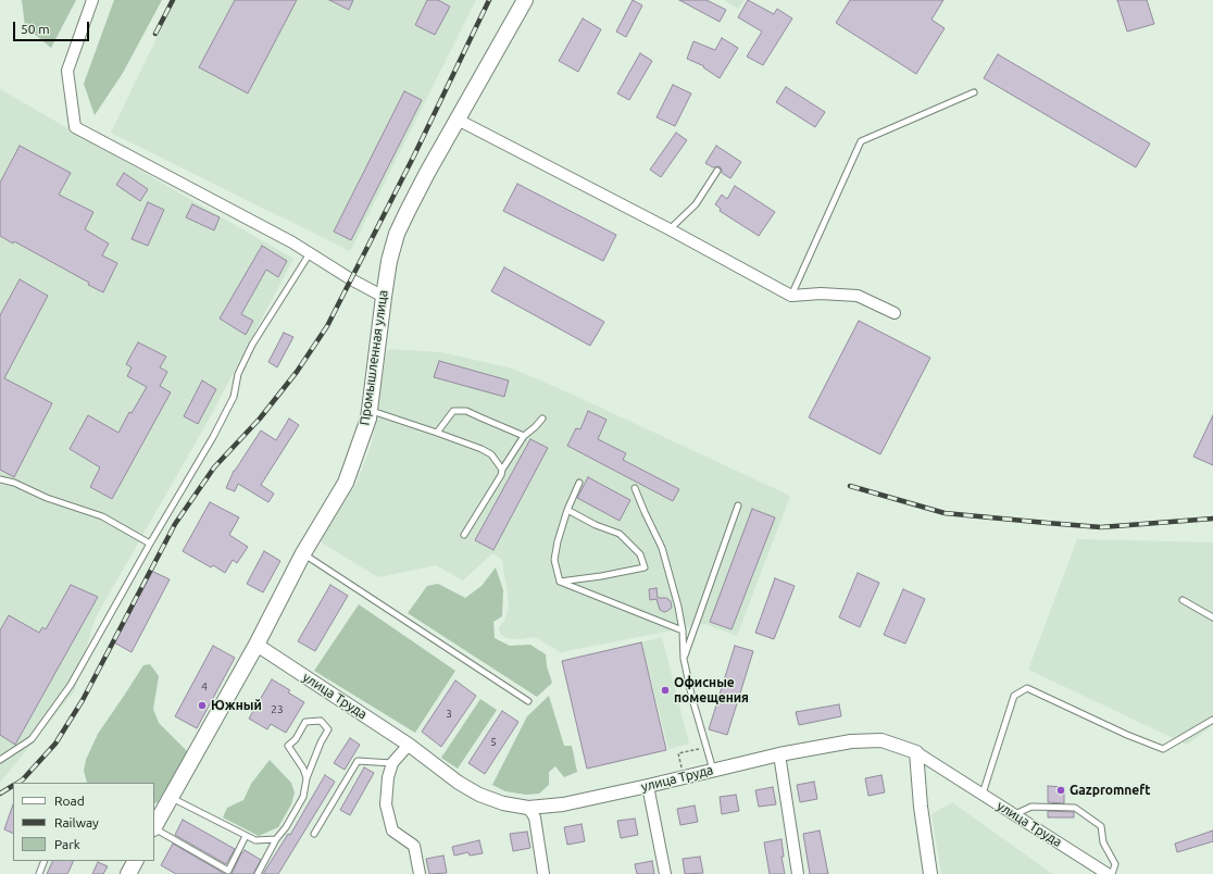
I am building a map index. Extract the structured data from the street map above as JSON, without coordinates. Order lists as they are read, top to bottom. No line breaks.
{"streets":{"main road":["Промышленная улица"],"street":["улица Труда"]},"crossings":[["Промышленная улица","улица Труда"]],"places":["Офисные помещения","Южный","Gazpromneft"],"house_numbers":["4","23","3","5"],"legend":["Road","Railway","Park"],"scale_bar":"50 m"}
